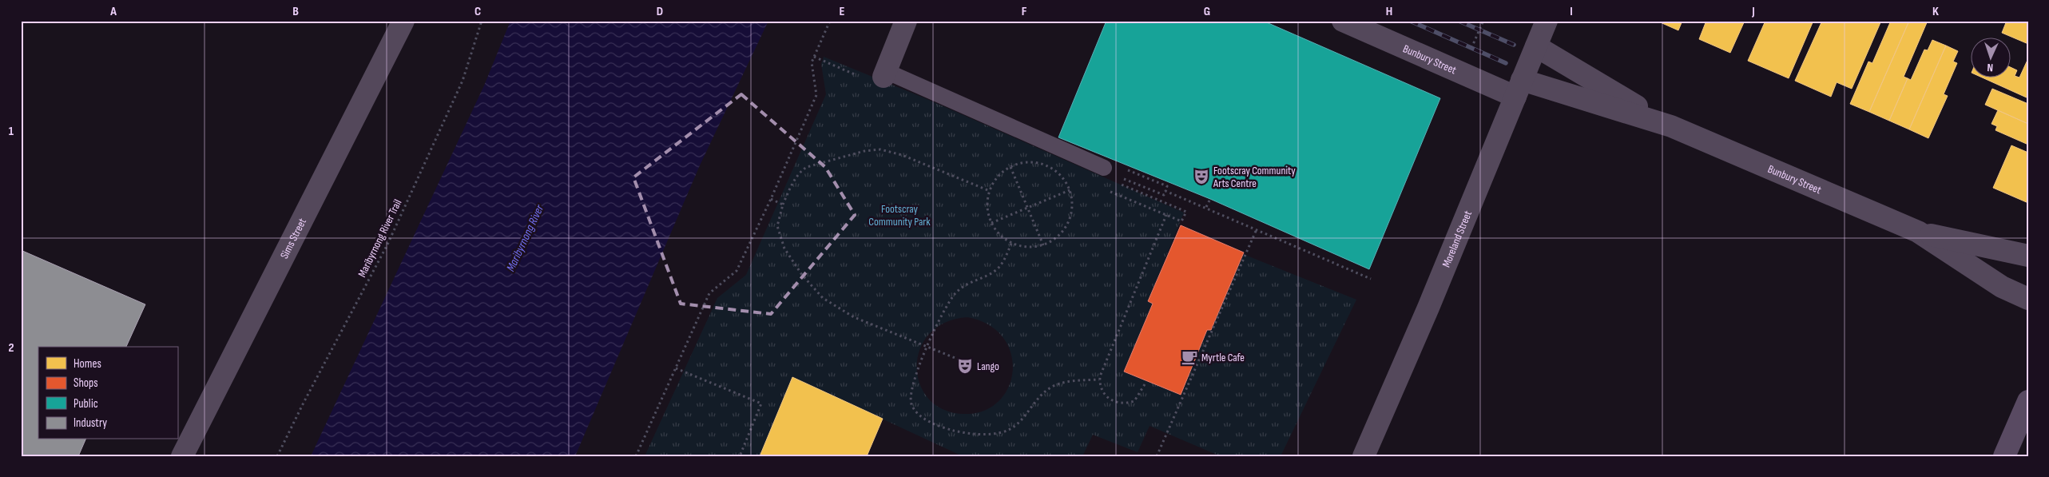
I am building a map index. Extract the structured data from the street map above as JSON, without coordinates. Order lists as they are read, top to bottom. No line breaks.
{"streets":{"street":["Bunbury Street","Sims Street","Moreland Street"],"path":["Maribyrnong River Trail"]},"crossings":[["Bunbury Street","Moreland Street"]],"water":["Maribyrnong River"],"parks":["Footscray Community Park"],"places":{"theatre":["Footscray Community Arts Centre","Lango"],"cafe":["Myrtle Cafe"]},"legend":["Homes","Shops","Public","Industry"],"north":"bottom","grid":{"columns":["A","B","C","D","E","F","G","H","I","J","K"],"rows":["1","2"]}}
